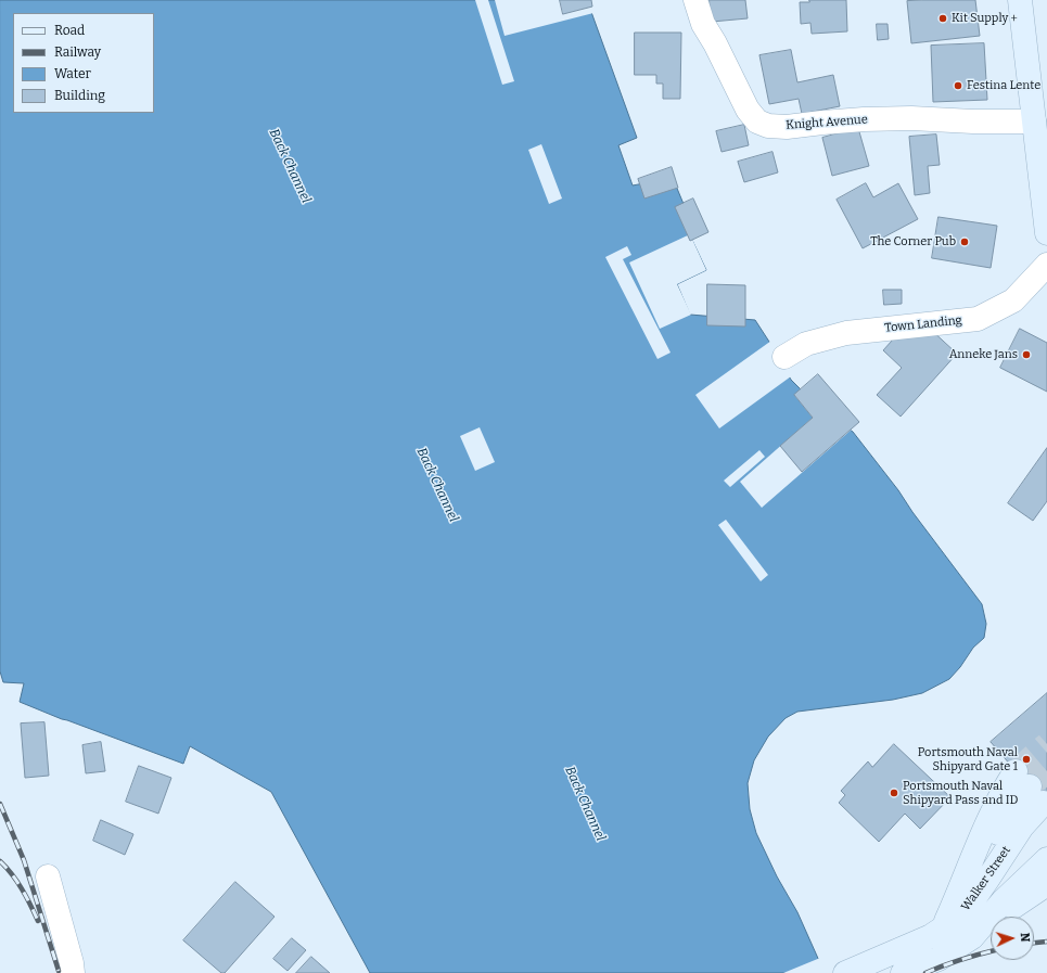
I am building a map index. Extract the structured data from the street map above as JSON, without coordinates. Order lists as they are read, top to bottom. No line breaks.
{"streets":{"street":["Knight Avenue","Town Landing","Walker Street"]},"water":["Back Channel"],"places":["Kit Supply +","Festina Lente","The Corner Pub","Anneke Jans","Portsmouth Naval Shipyard Gate 1","Portsmouth Naval Shipyard Pass and ID"],"legend":["Road","Railway","Water","Building"],"north":"right"}
